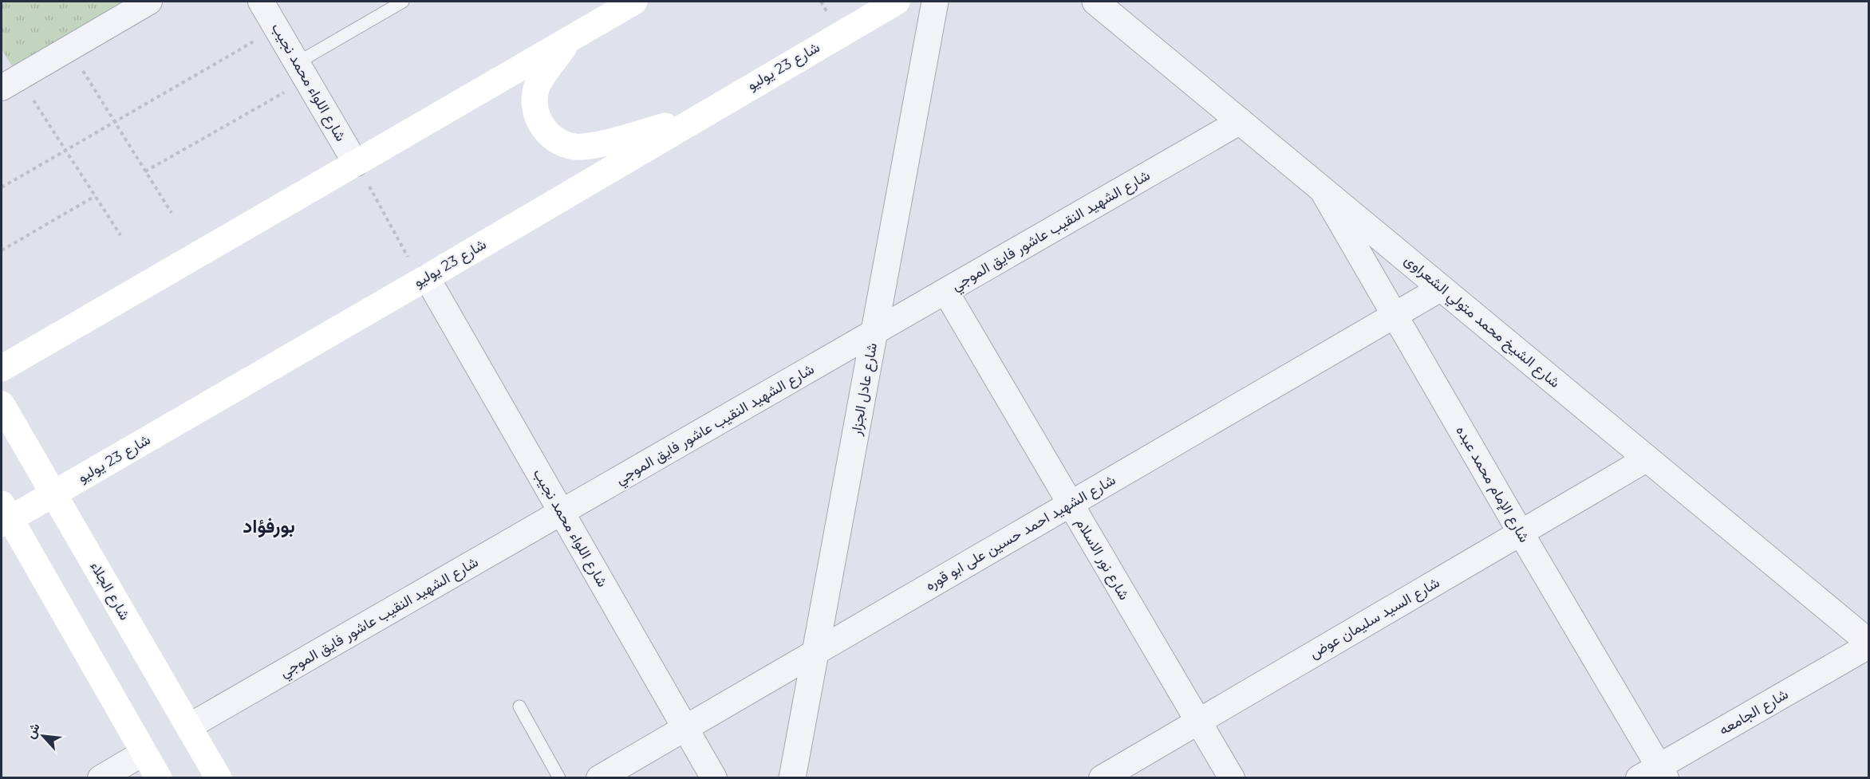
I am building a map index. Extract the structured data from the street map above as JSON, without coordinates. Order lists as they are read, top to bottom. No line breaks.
{"streets":{"main road":["شارع 23 يوليو","شارع الجلاء"],"street":["شارع اللواء محمد نجيب","شارع الشهيد النقيب عاشور فايق الموجي","شارع الشيخ محمد متولي الشعراوى","شارع عادل الجزار","شارع الإمام محمد عبده","شارع الشهيد احمد حسين على ابو قوره","شارع نور الاسلام","شارع السيد سليمان عوض","شارع الجامعه"]},"crossings":[["شارع 23 يوليو","شارع اللواء محمد نجيب"],["شارع 23 يوليو","شارع الجلاء"],["شارع اللواء محمد نجيب","شارع الشهيد النقيب عاشور فايق الموجي"],["شارع اللواء محمد نجيب","شارع الشهيد احمد حسين على ابو قوره"],["شارع الشهيد النقيب عاشور فايق الموجي","شارع الشيخ محمد متولي الشعراوى"],["شارع الشهيد النقيب عاشور فايق الموجي","شارع عادل الجزار"],["شارع الشهيد النقيب عاشور فايق الموجي","شارع نور الاسلام"],["شارع الشهيد النقيب عاشور فايق الموجي","شارع الجلاء"],["شارع الشيخ محمد متولي الشعراوى","شارع الإمام محمد عبده"],["شارع الشيخ محمد متولي الشعراوى","شارع الشهيد احمد حسين على ابو قوره"],["شارع الشيخ محمد متولي الشعراوى","شارع السيد سليمان عوض"],["شارع عادل الجزار","شارع الشهيد احمد حسين على ابو قوره"],["شارع الإمام محمد عبده","شارع الشهيد احمد حسين على ابو قوره"],["شارع الإمام محمد عبده","شارع السيد سليمان عوض"],["شارع الإمام محمد عبده","شارع الجامعه"],["شارع الشهيد احمد حسين على ابو قوره","شارع نور الاسلام"],["شارع نور الاسلام","شارع السيد سليمان عوض"]],"districts":["بورفؤاد"],"north":"top left"}
